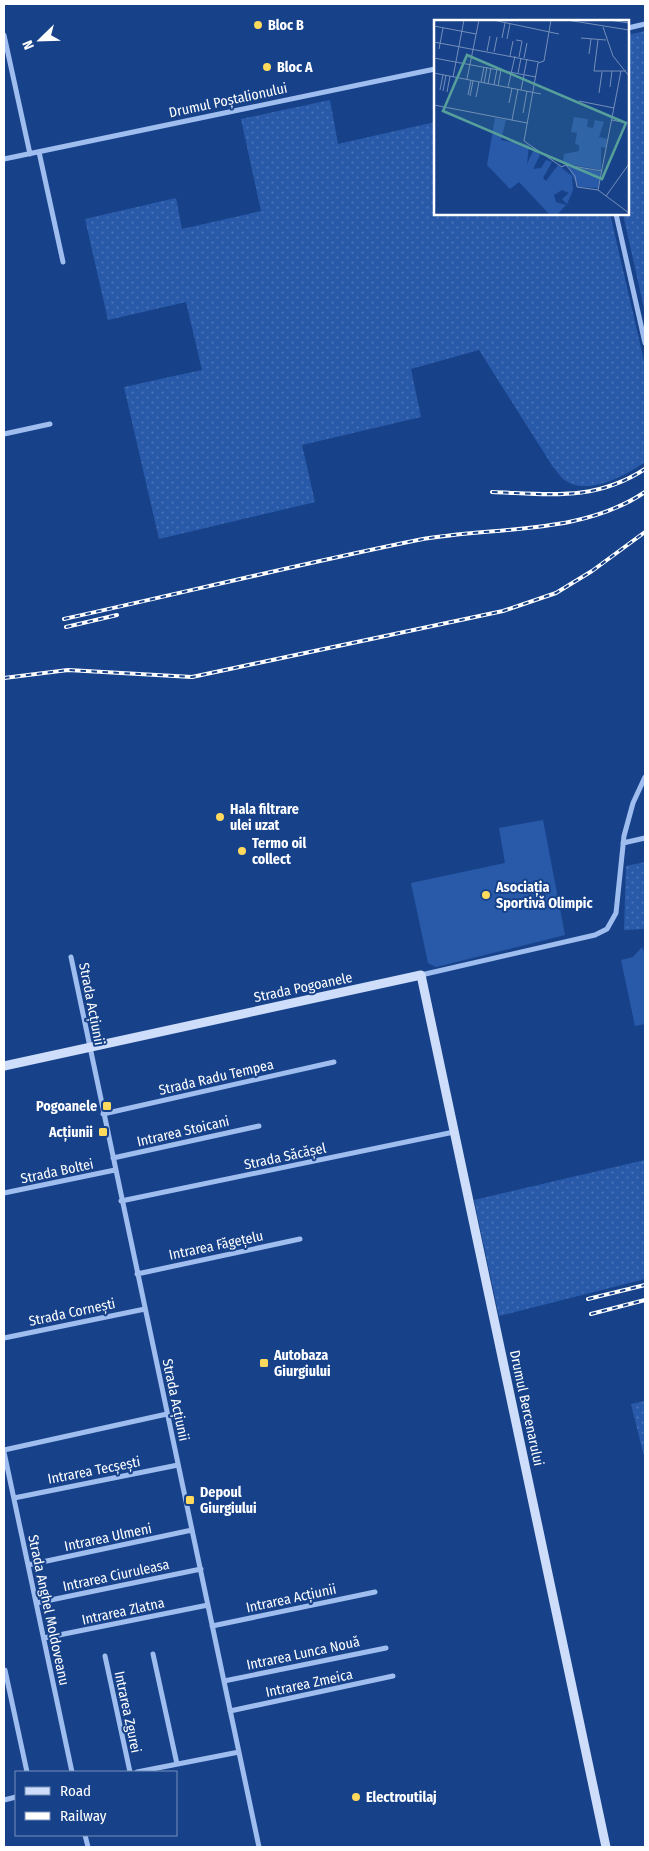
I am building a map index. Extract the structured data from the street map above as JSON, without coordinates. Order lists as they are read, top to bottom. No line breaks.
{"streets":{"street":["Drumul Poștalionului","Strada Pogoanele","Strada Acțiunii","Strada Radu Tempea","Intrarea Stoicani","Strada Săcășel","Strada Boltei","Intrarea Făgețelu","Strada Cornești","Drumul Bercenarului","Intrarea Tecșești","Intrarea Ulmeni","Intrarea Ciuruleasa","Intrarea Acțiunii","Strada Anghel Moldoveanu","Intrarea Zlatna","Intrarea Lunca Nouă","Intrarea Zmeica","Intrarea Zgurei"]},"crossings":[["Strada Pogoanele","Strada Acțiunii"],["Strada Pogoanele","Drumul Bercenarului"],["Strada Acțiunii","Strada Radu Tempea"],["Strada Acțiunii","Intrarea Stoicani"],["Strada Acțiunii","Strada Săcășel"],["Strada Acțiunii","Strada Boltei"],["Strada Acțiunii","Intrarea Făgețelu"],["Strada Acțiunii","Strada Cornești"],["Strada Acțiunii","Intrarea Tecșești"],["Strada Acțiunii","Intrarea Ulmeni"],["Strada Acțiunii","Intrarea Ciuruleasa"],["Strada Acțiunii","Intrarea Acțiunii"],["Strada Acțiunii","Intrarea Zlatna"],["Strada Acțiunii","Intrarea Lunca Nouă"],["Strada Acțiunii","Intrarea Zmeica"],["Strada Săcășel","Drumul Bercenarului"],["Intrarea Tecșești","Strada Anghel Moldoveanu"],["Intrarea Ulmeni","Strada Anghel Moldoveanu"],["Intrarea Ciuruleasa","Strada Anghel Moldoveanu"],["Strada Anghel Moldoveanu","Intrarea Zlatna"]],"places":{"other":["Bloc B","Bloc A","Hala filtrare ulei uzat","Termo oil collect","Asociația Sportivă Olimpic","Electroutilaj"],"transit":["Pogoanele","Acțiunii","Autobaza Giurgiului","Depoul Giurgiului"]},"legend":["Road","Railway"],"north":"bottom left"}
